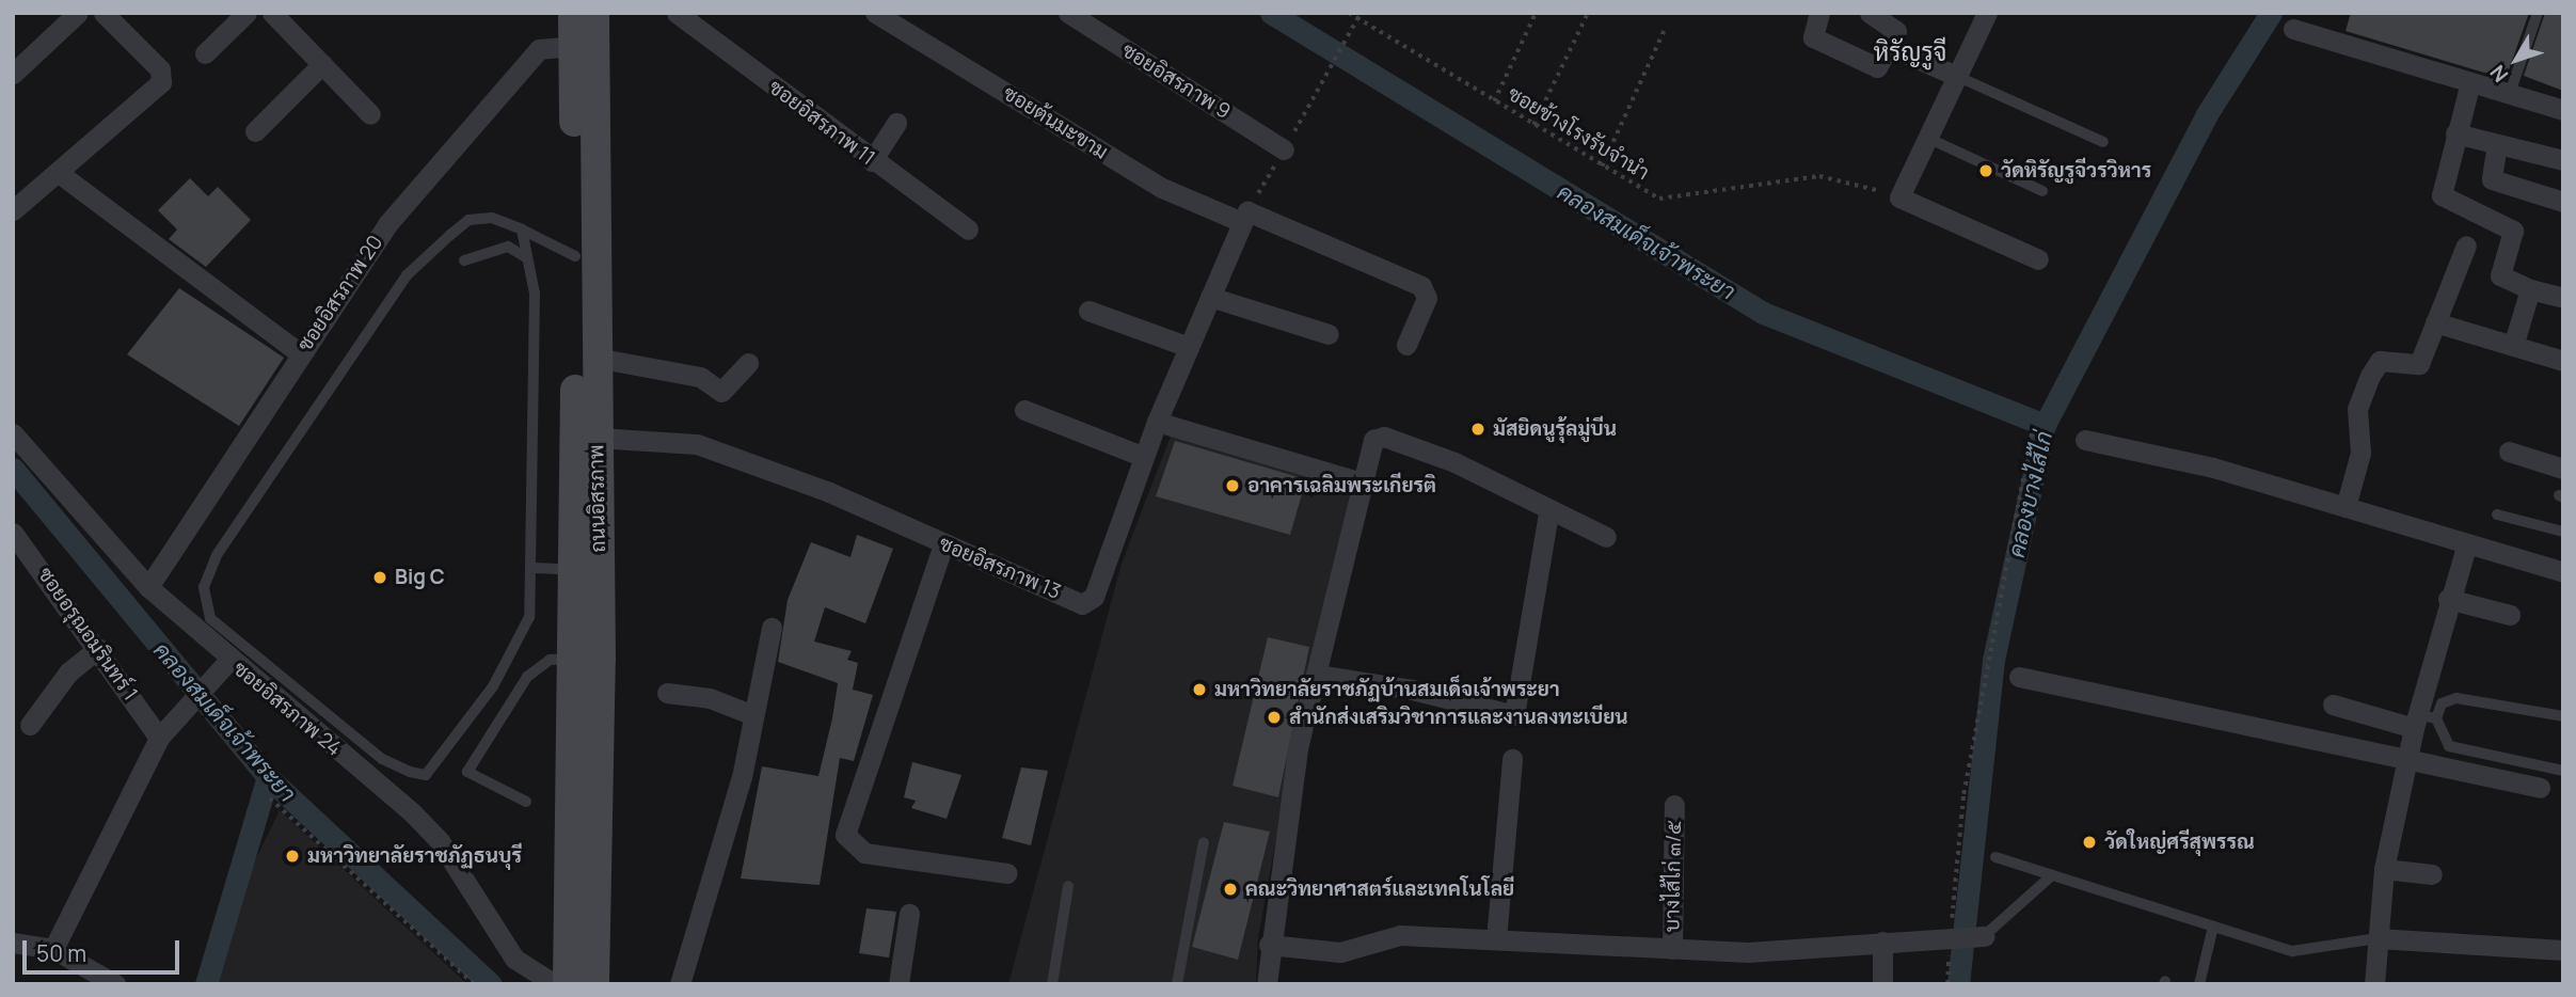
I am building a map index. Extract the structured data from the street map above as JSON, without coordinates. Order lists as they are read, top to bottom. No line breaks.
{"streets":{"main road":["ถนนอิสรภาพ"],"street":["ซอยอิสรภาพ 9","ซอยอิสรภาพ 11","ซอยต้นมะขาม","ซอยอิสรภาพ 20","ซอยอิสรภาพ 13","ซอยอรุณอมรินทร์ 1","ซอยอิสรภาพ 24","บางไส้ไก่ ๓/๕"],"path":["ซอยข้างโรงรับจำนำ"]},"crossings":[["ซอยต้นมะขาม","ซอยอิสรภาพ 13"],["ซอยอิสรภาพ 20","ซอยอิสรภาพ 24"],["ถนนอิสรภาพ","ซอยอิสรภาพ 13"]],"districts":["หิรัญรูจี"],"water":["คลองสมเด็จเจ้าพระยา","คลองบางไส้ไก่"],"places":["วัดหิรัญรูจีวรวิหาร","มัสยิดนูรุ้ลมู่บีน","อาคารเฉลิมพระเกียรติ","Big C","มหาวิทยาลัยราชภัฏบ้านสมเด็จเจ้าพระยา","สำนักส่งเสริมวิชาการและงานลงทะเบียน","วัดใหญ่ศรีสุพรรณ","มหาวิทยาลัยราชภัฏธนบุรี","คณะวิทยาศาสตร์และเทคโนโลยี"],"scale_bar":"50 m","north":"bottom left"}
